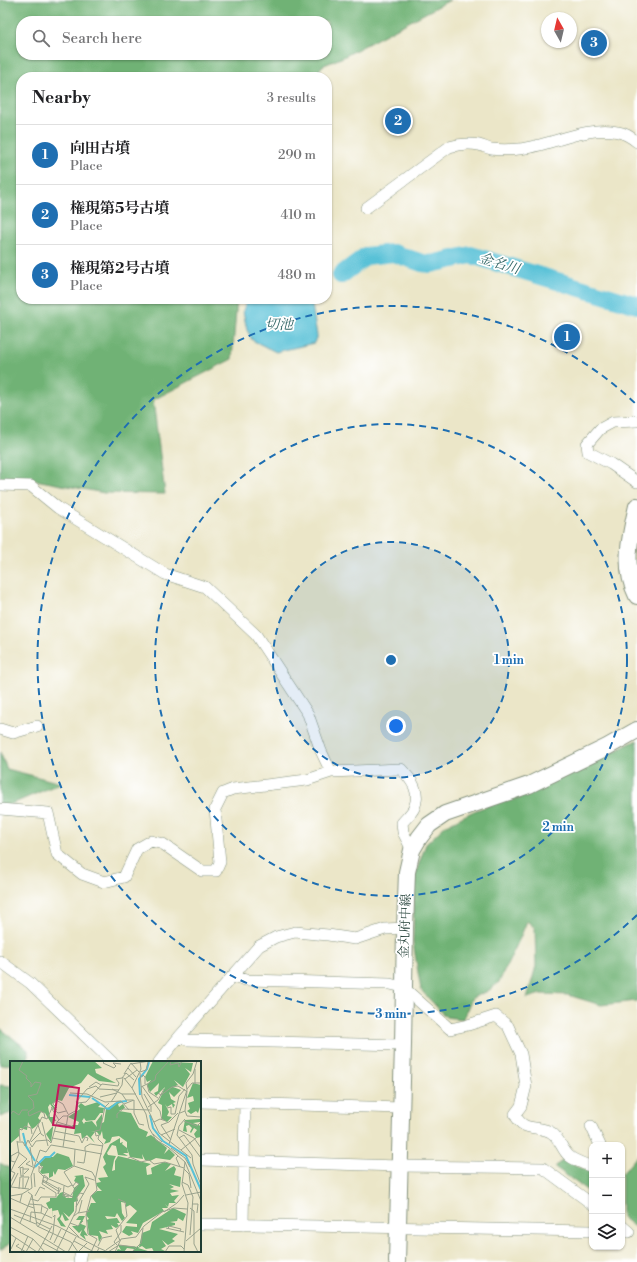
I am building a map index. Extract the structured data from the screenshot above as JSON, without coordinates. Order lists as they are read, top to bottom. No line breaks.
{"streets":{"main road":["金丸府中線"]},"water":["金名川","切池"],"north":"top","page":{"search":"Search here","pins":["3","2","1"],"heading":["Nearby","3 results"],"list":[{"mark":"1","name":"向田古墳","note":"Place","value":"290 m"},{"mark":"2","name":"権現第5号古墳","note":"Place","value":"410 m"},{"mark":"3","name":"権現第2号古墳","note":"Place","value":"480 m"}],"map_buttons":["+","−"]},"rings":["1 min","2 min","3 min"]}
